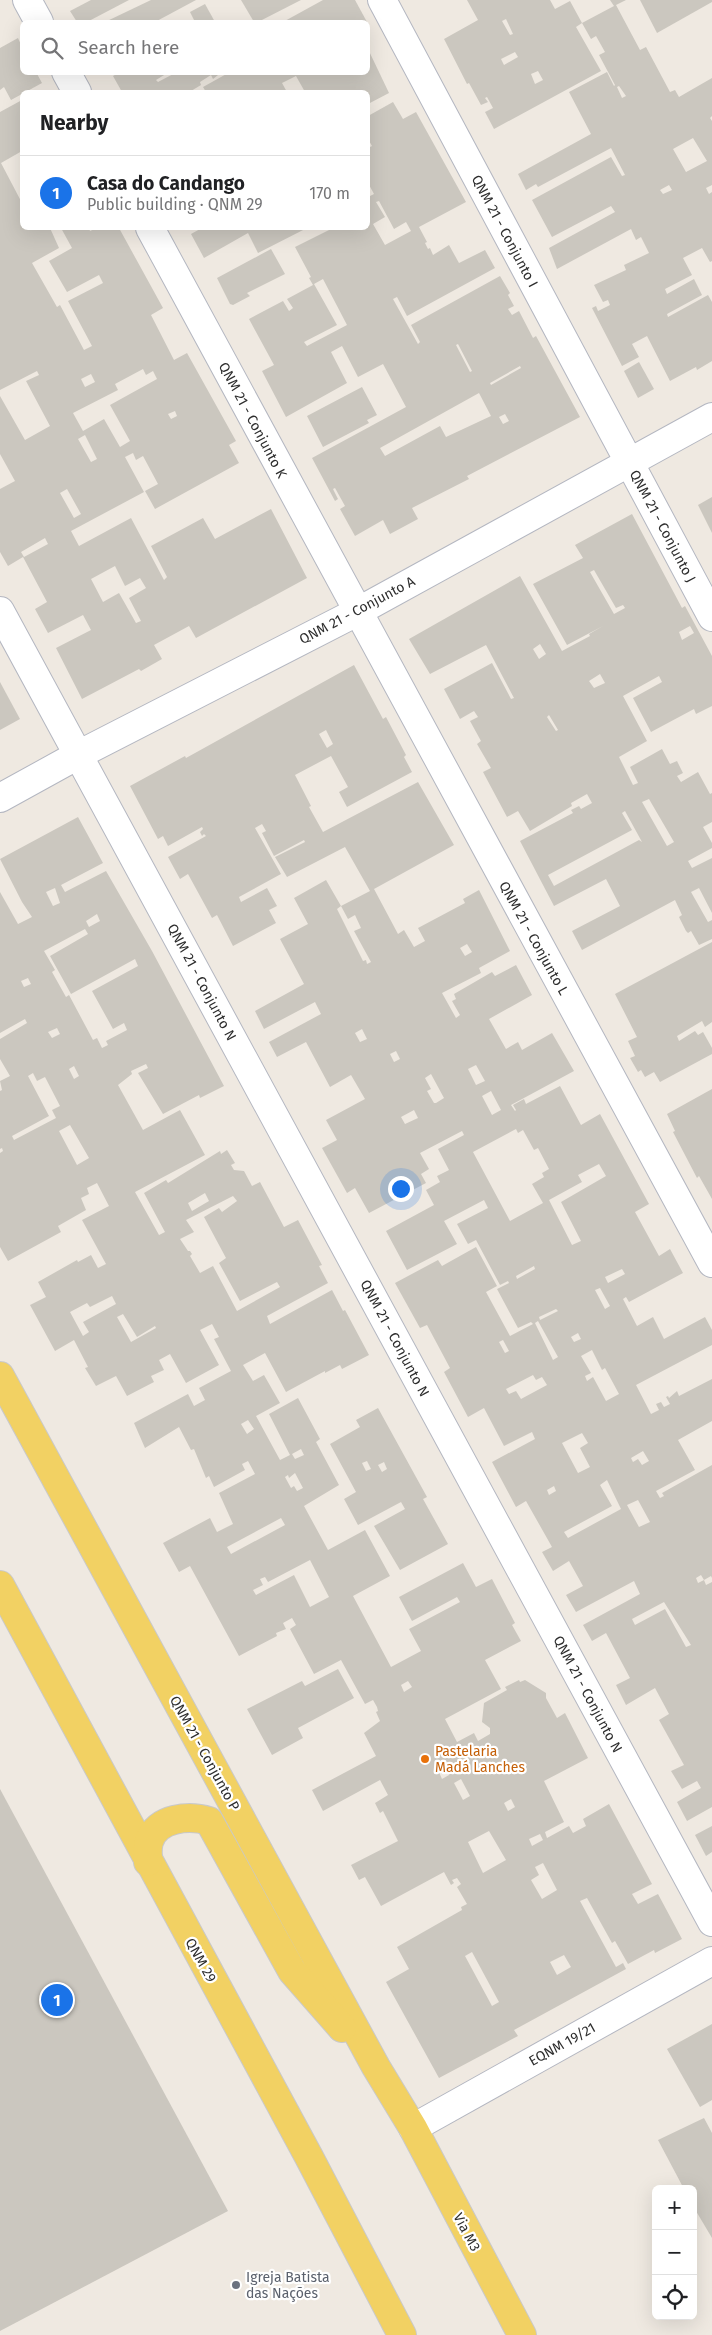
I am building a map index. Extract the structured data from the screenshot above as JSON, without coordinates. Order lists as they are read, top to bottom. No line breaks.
{"streets":{"main road":["QNM 21 - Conjunto P","QNM 29","Via M3"],"street":["QNM 21 - Conjunto I","QNM 21 - Conjunto K","QNM 21 - Conjunto J","QNM 21 - Conjunto A","QNM 21 - Conjunto L","QNM 21 - Conjunto N","EQNM 19/21"]},"crossings":[["QNM 21 - Conjunto I","QNM 21 - Conjunto J"],["QNM 21 - Conjunto I","QNM 21 - Conjunto A"],["QNM 21 - Conjunto K","QNM 21 - Conjunto A"],["QNM 21 - Conjunto K","QNM 21 - Conjunto L"],["QNM 21 - Conjunto J","QNM 21 - Conjunto A"],["QNM 21 - Conjunto A","QNM 21 - Conjunto L"],["QNM 21 - Conjunto A","QNM 21 - Conjunto N"],["QNM 21 - Conjunto P","EQNM 19/21"],["QNM 21 - Conjunto P","Via M3"],["EQNM 19/21","Via M3"]],"places":["Pastelaria Madá Lanches","Igreja Batista das Nações"],"page":{"search":"Search here","heading":"Nearby","list":[{"mark":"1","name":"Casa do Candango","note":"Public building · QNM 29","value":"170 m"}],"pins":"1","map_buttons":["+","−"]}}
